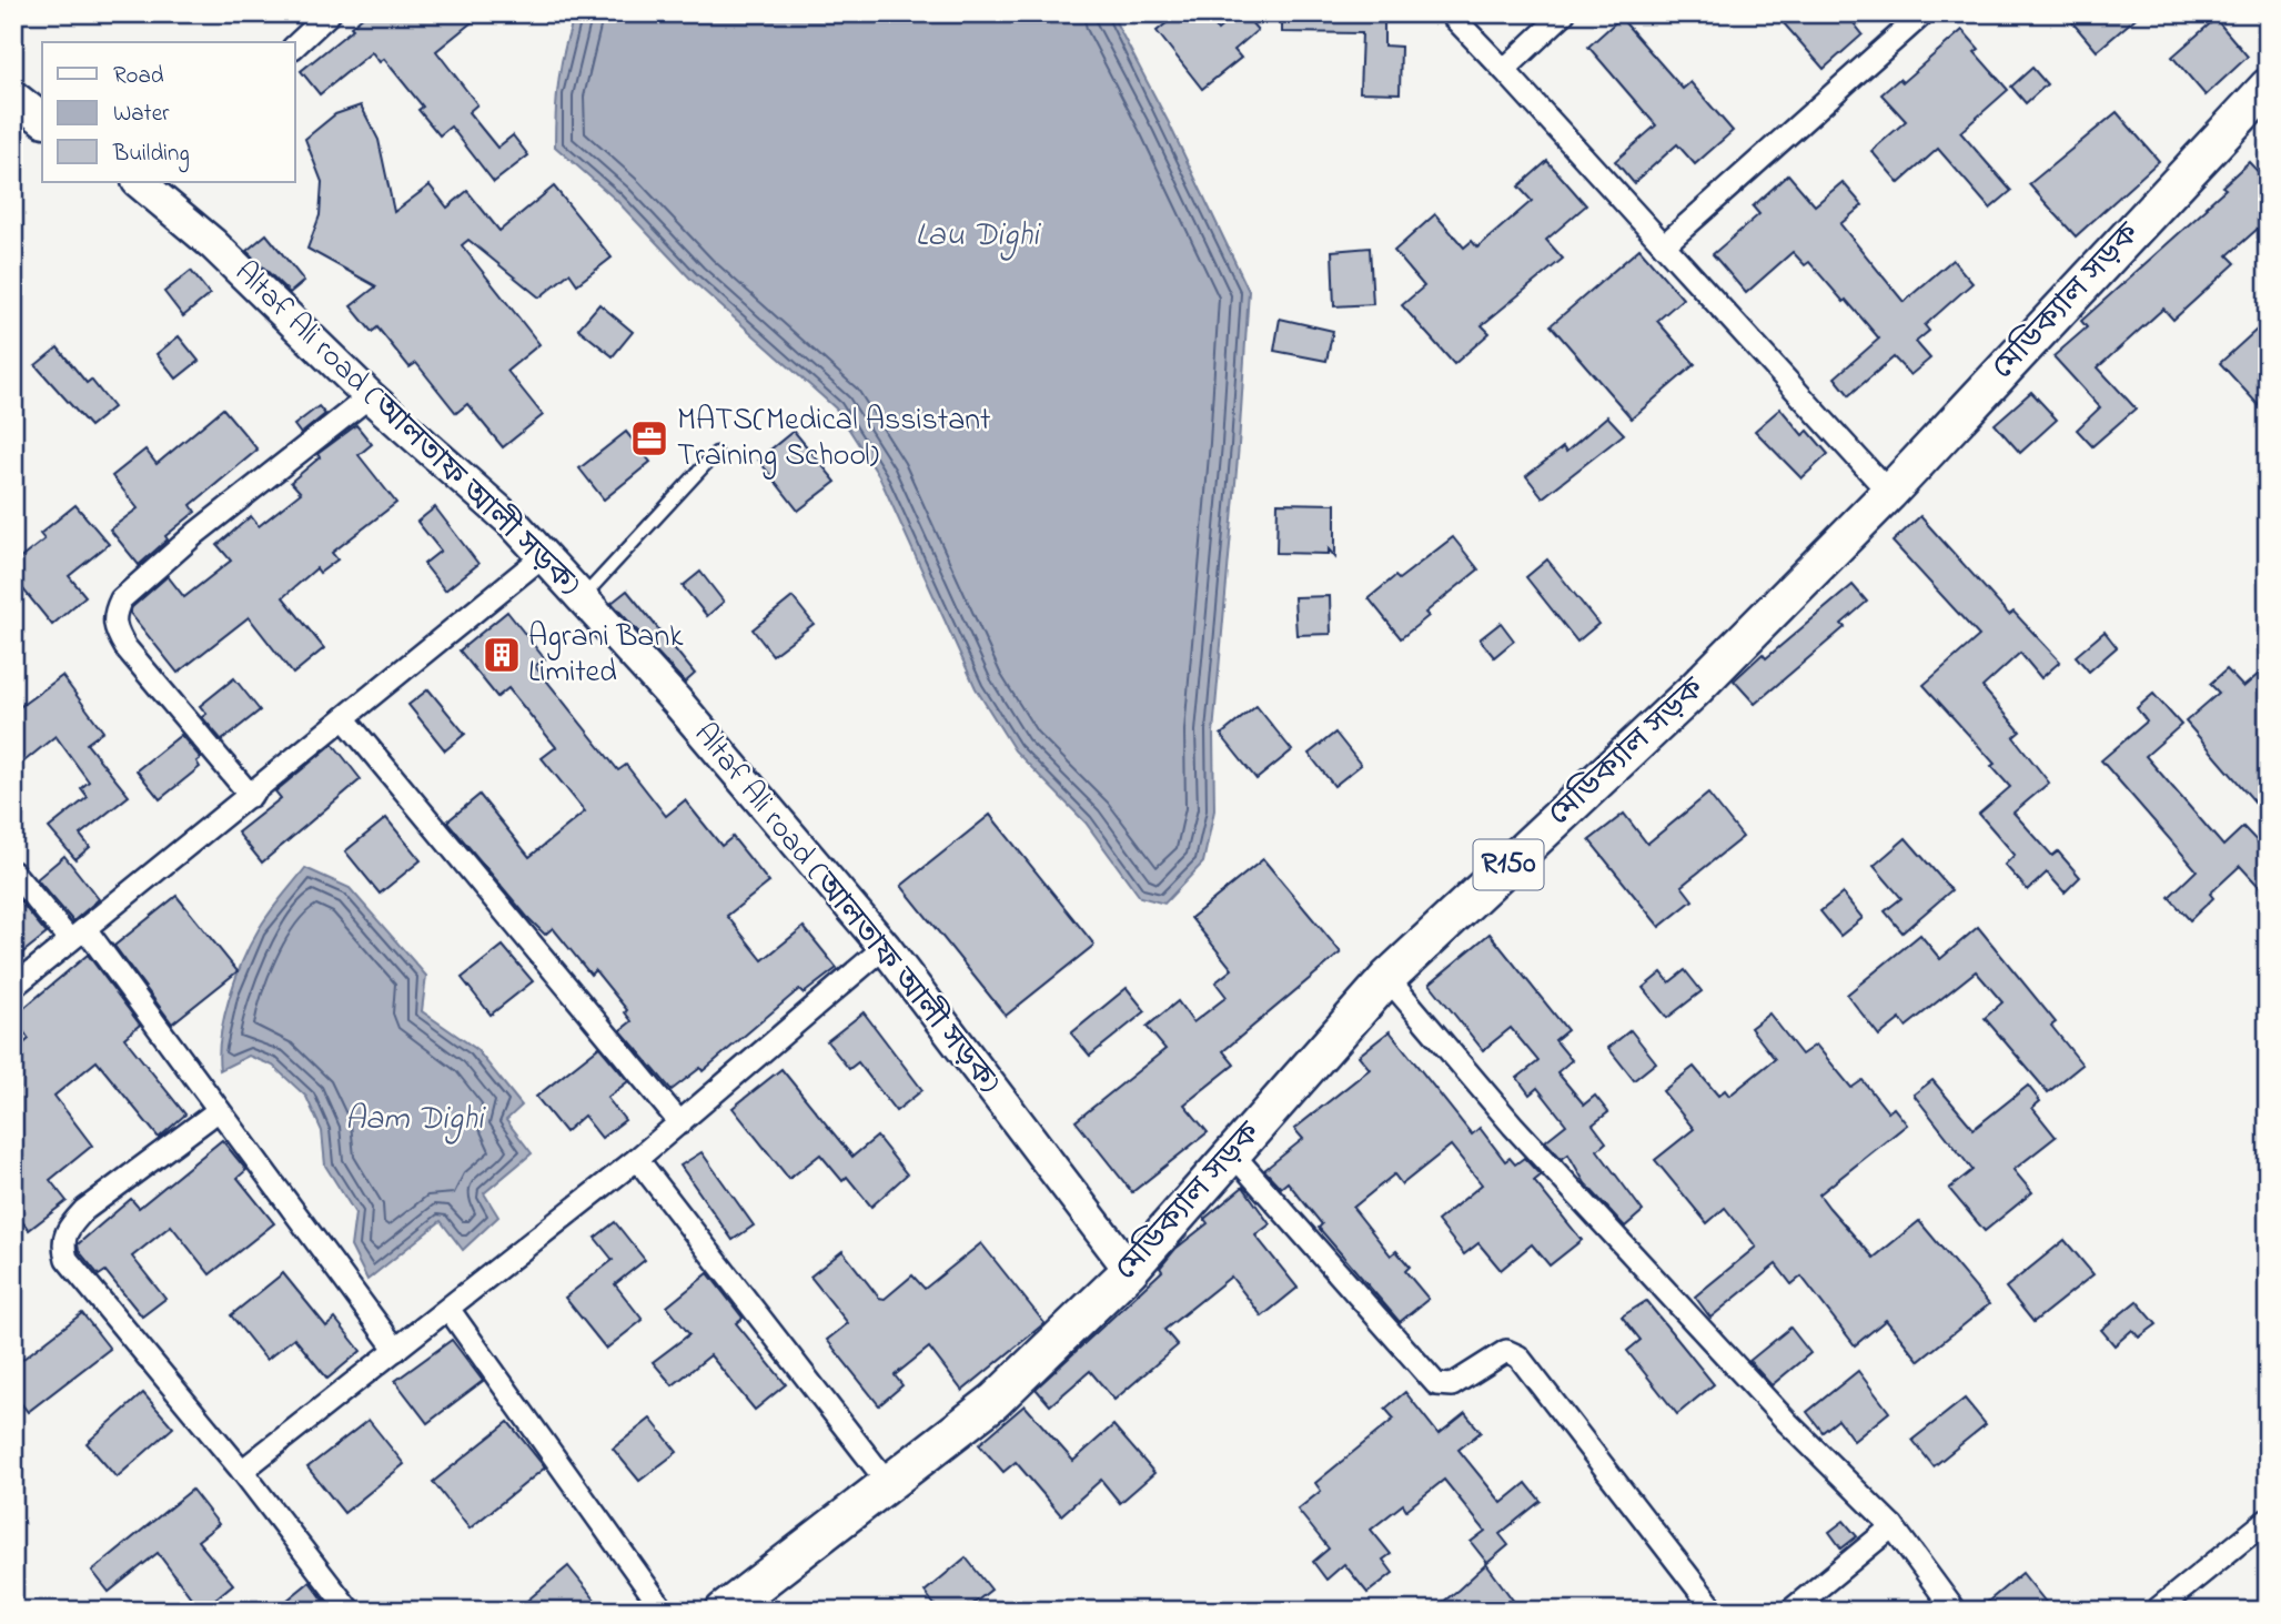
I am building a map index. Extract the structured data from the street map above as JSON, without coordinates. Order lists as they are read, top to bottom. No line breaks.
{"streets":{"main road":["মেডিক্যাল সড়ক","Altaf Ali road (আলতাফ আলী সড়ক)","R150"]},"crossings":[["মেডিক্যাল সড়ক","Altaf Ali road (আলতাফ আলী সড়ক)"]],"water":["Lau Dighi","Aam Dighi"],"places":{"office":["MATS(Medical Assistant Training School)"],"building":["Agrani Bank Limited"]},"legend":["Road","Water","Building"]}
